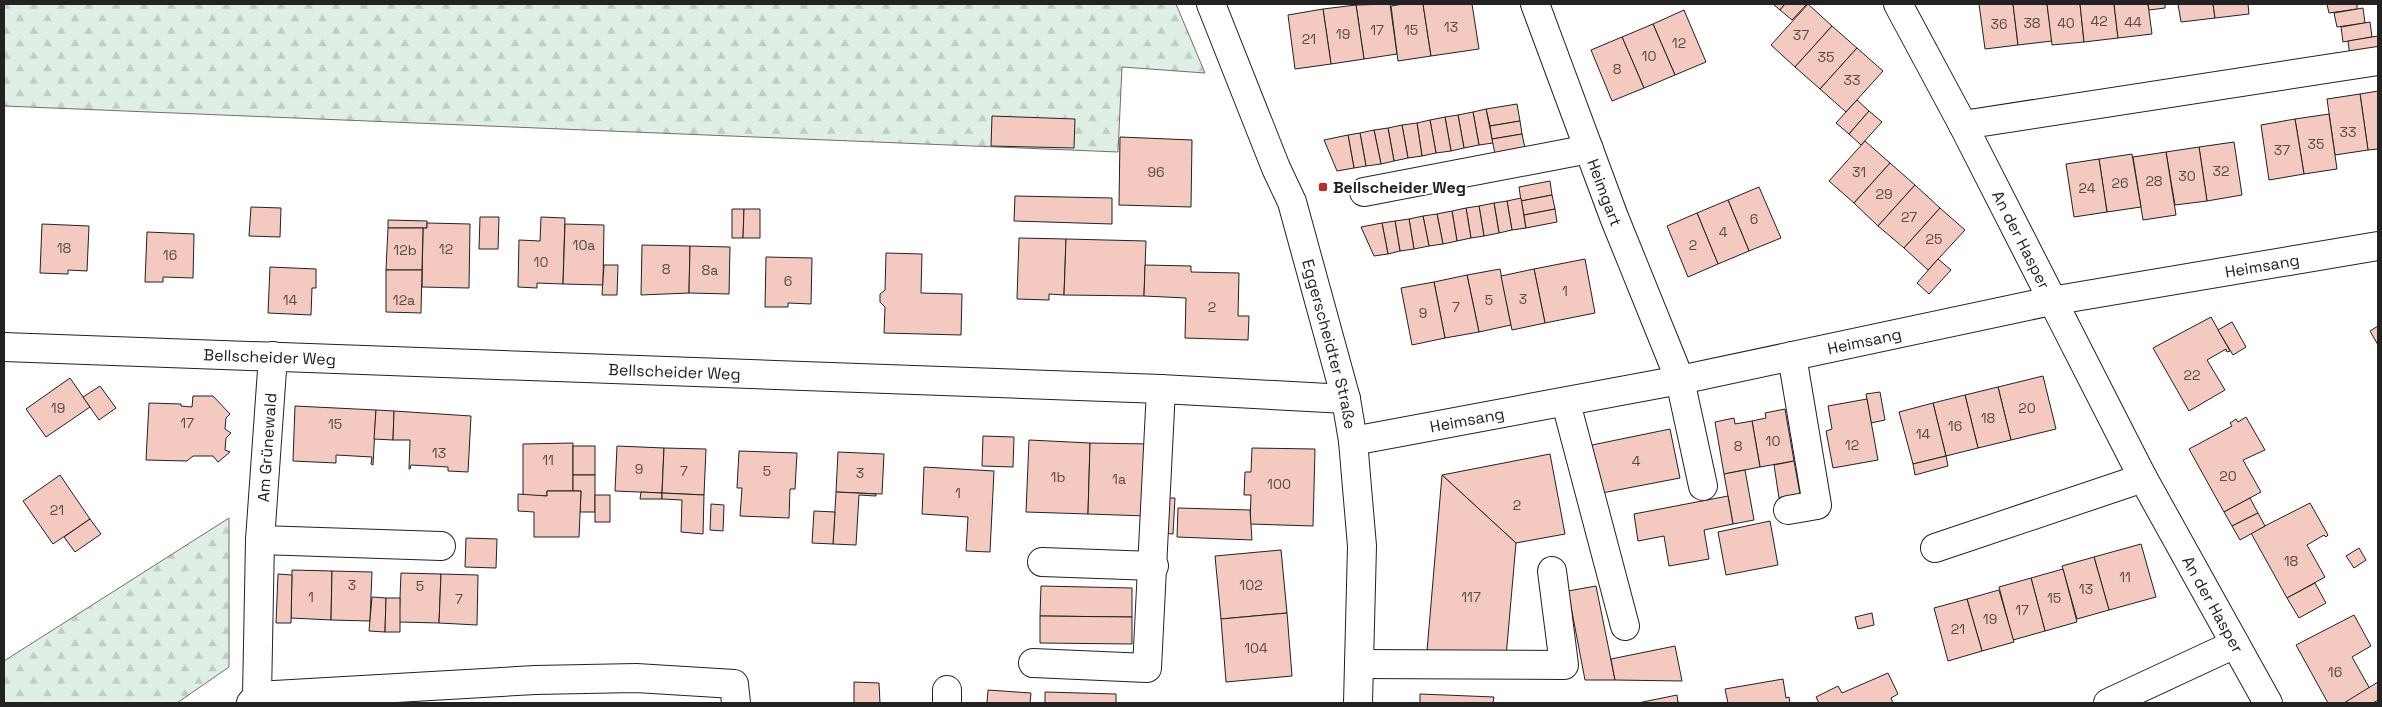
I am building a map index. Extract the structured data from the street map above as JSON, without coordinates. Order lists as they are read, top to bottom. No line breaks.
{"streets":{"street":["Heimgart","An der Hasper","Heimsang","Eggerscheidter Straße","Bellscheider Weg","Am Grünewald"]},"crossings":[["Heimgart","Heimsang"],["An der Hasper","Heimsang"],["Heimsang","Eggerscheidter Straße"],["Eggerscheidter Straße","Bellscheider Weg"],["Bellscheider Weg","Am Grünewald"]],"places":{"transit":["Bellscheider Weg"]},"house_numbers":["42","44","38","40","36","13","17","15","19","37","21","12","10","35","8","33","33","35","37","32","96","31","30","28","26","24","29","27","6","4","25","10a","2","18","12","12b","16","10","8","8a","6","1","3","14","12a","5","2","7","9","22","19","20","18","17","15","16","14","10","12","8","13","11","4","9","7","5","3","20","1b","1a","100","1","2","21","18","11","3","102","5","13","1","117","15","7","17","19","21","104","16"]}
